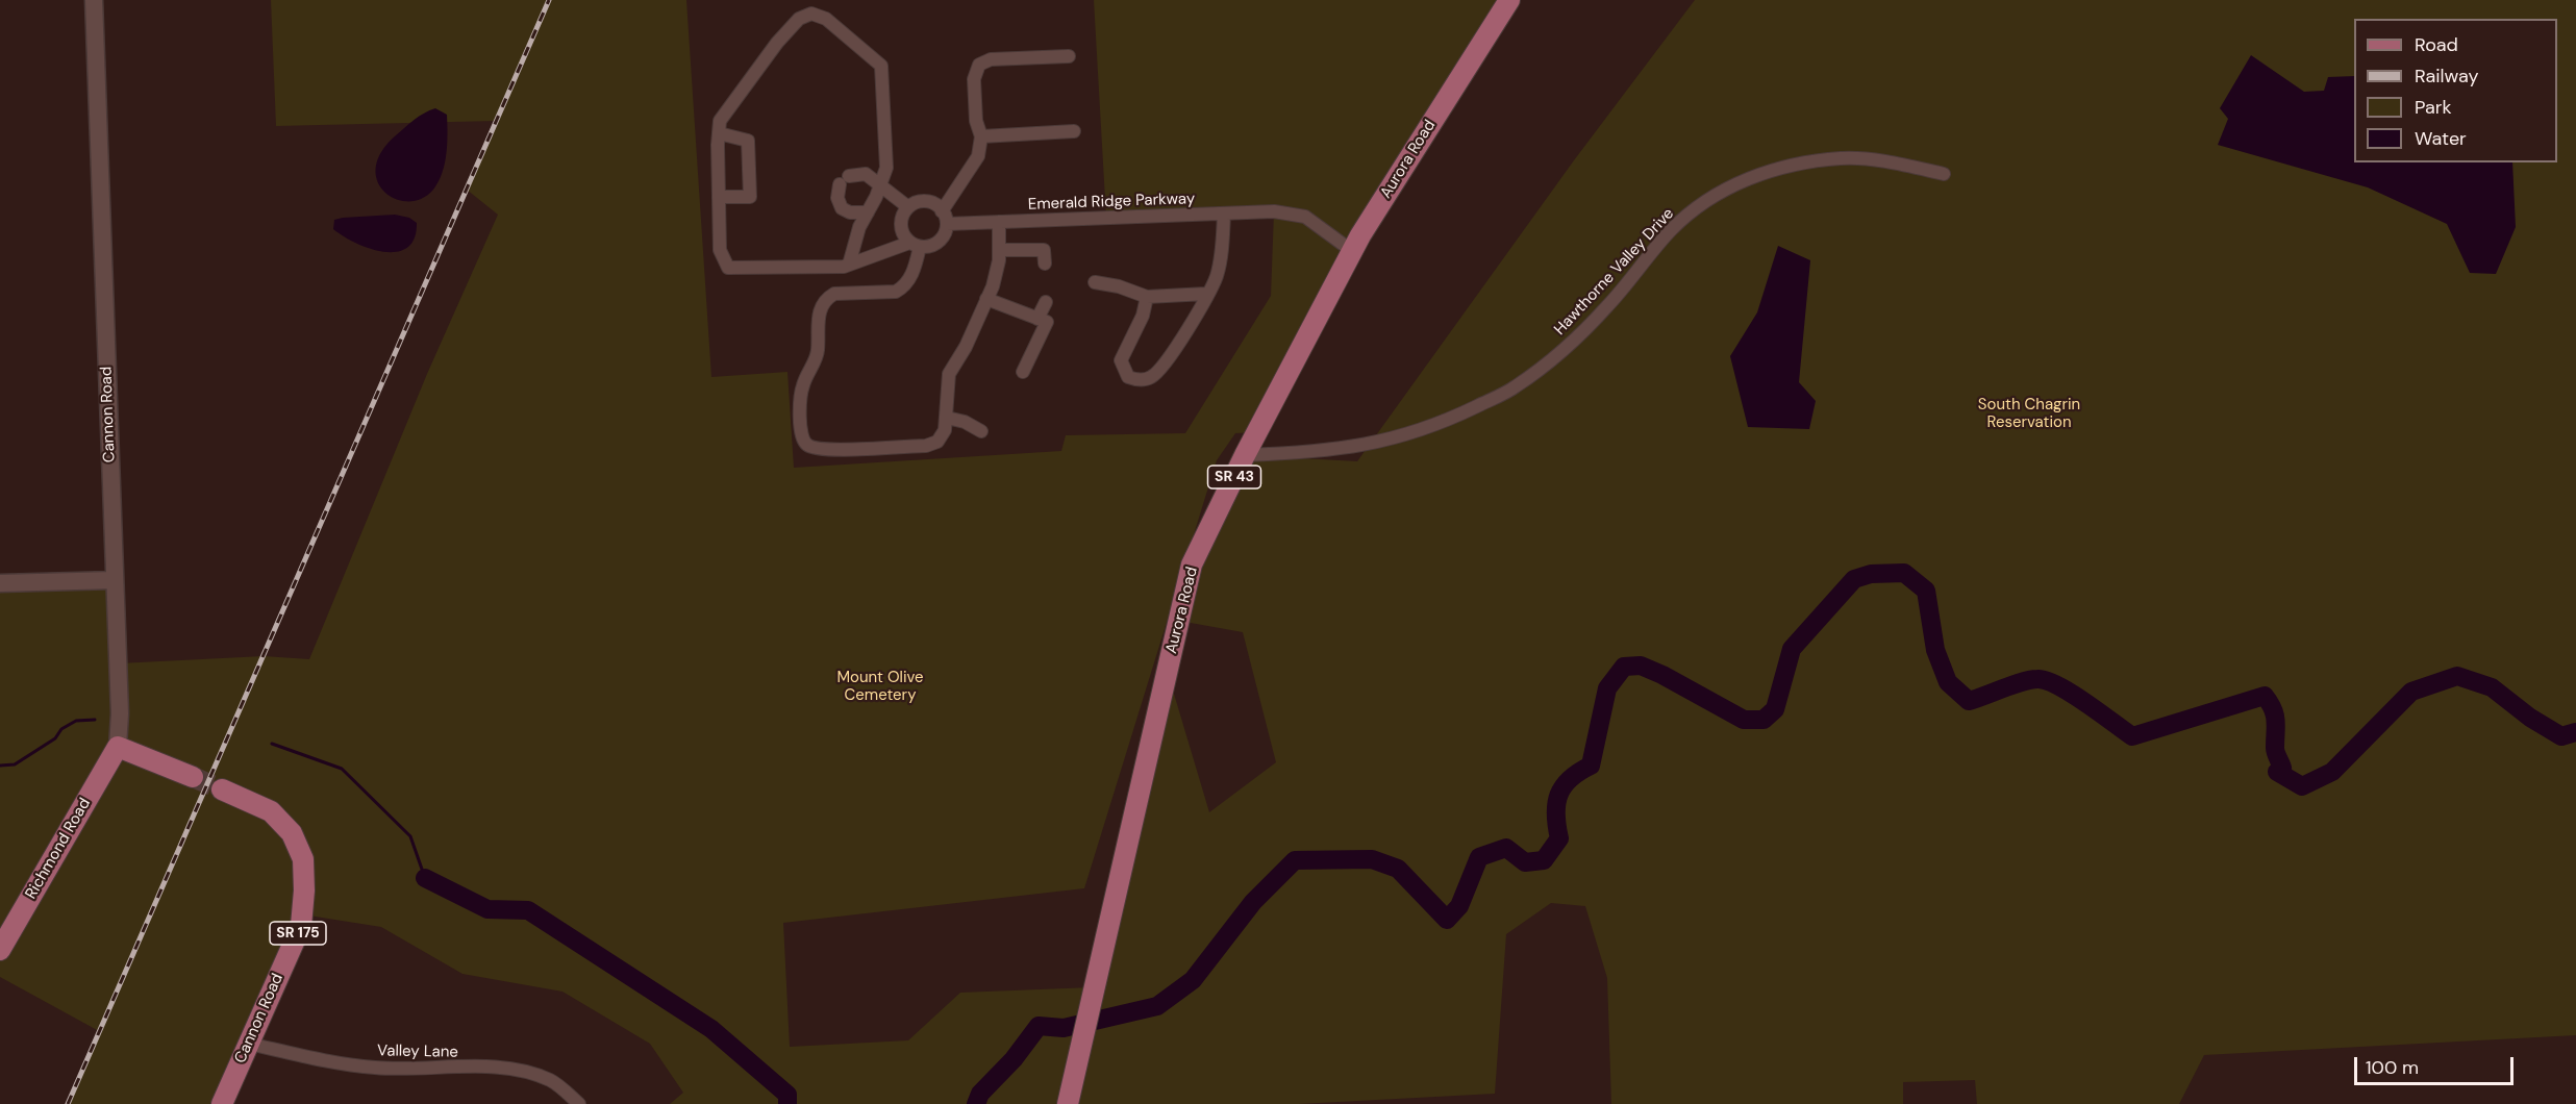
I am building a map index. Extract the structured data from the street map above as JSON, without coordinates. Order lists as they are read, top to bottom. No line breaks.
{"streets":{"main road":["Aurora Road","Cannon Road","SR 43","Richmond Road","SR 175"],"street":["Emerald Ridge Parkway","Hawthorne Valley Drive","Valley Lane"]},"crossings":[["Aurora Road","Emerald Ridge Parkway"],["Aurora Road","Hawthorne Valley Drive"],["Cannon Road","Richmond Road"],["Cannon Road","Valley Lane"]],"parks":["South Chagrin Reservation","Mount Olive Cemetery"],"legend":["Road","Railway","Park","Water"],"scale_bar":"100 m"}
